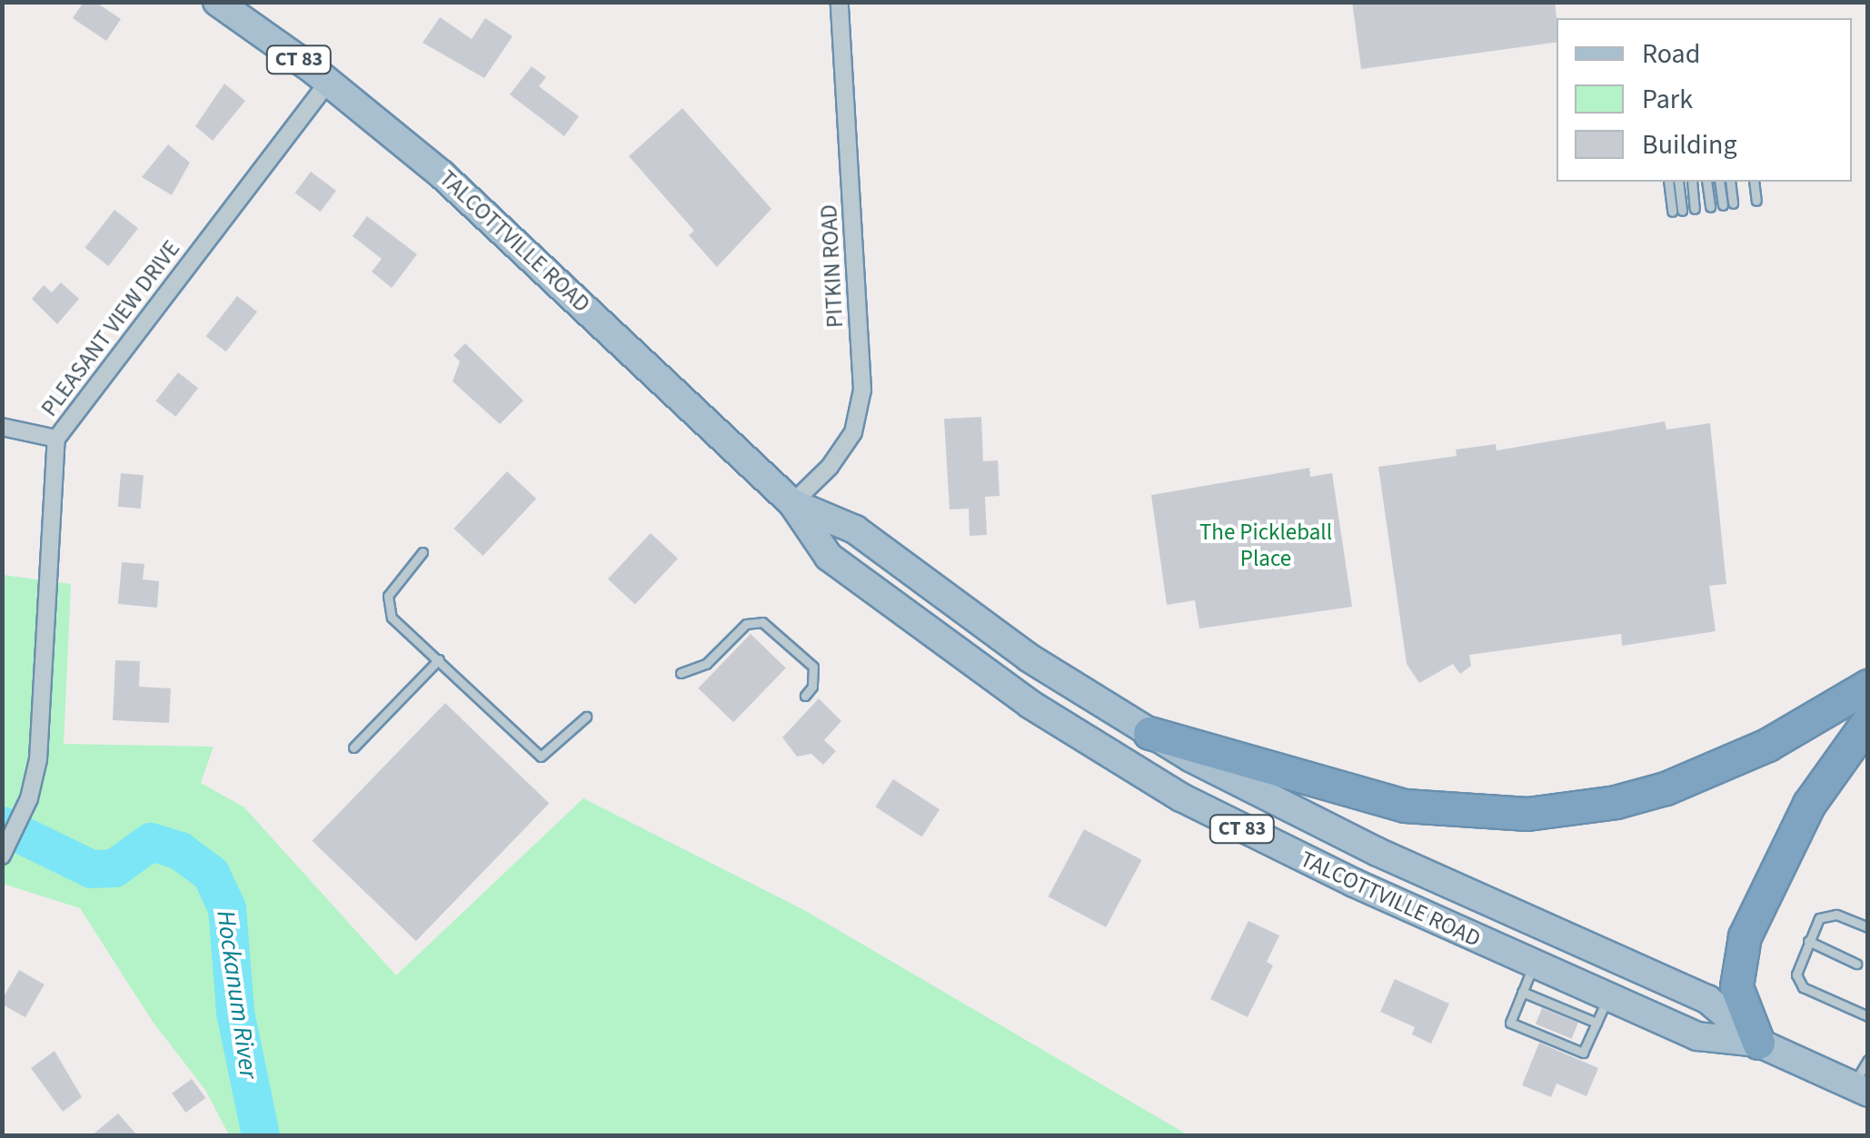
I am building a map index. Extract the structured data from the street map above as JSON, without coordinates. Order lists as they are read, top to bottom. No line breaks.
{"streets":{"main road":["CT 83","TALCOTTVILLE ROAD"],"street":["PITKIN ROAD","PLEASANT VIEW DRIVE"]},"crossings":[["TALCOTTVILLE ROAD","PITKIN ROAD"],["TALCOTTVILLE ROAD","PLEASANT VIEW DRIVE"]],"water":["Hockanum River"],"parks":["The Pickleball Place"],"legend":["Road","Park","Building"]}
